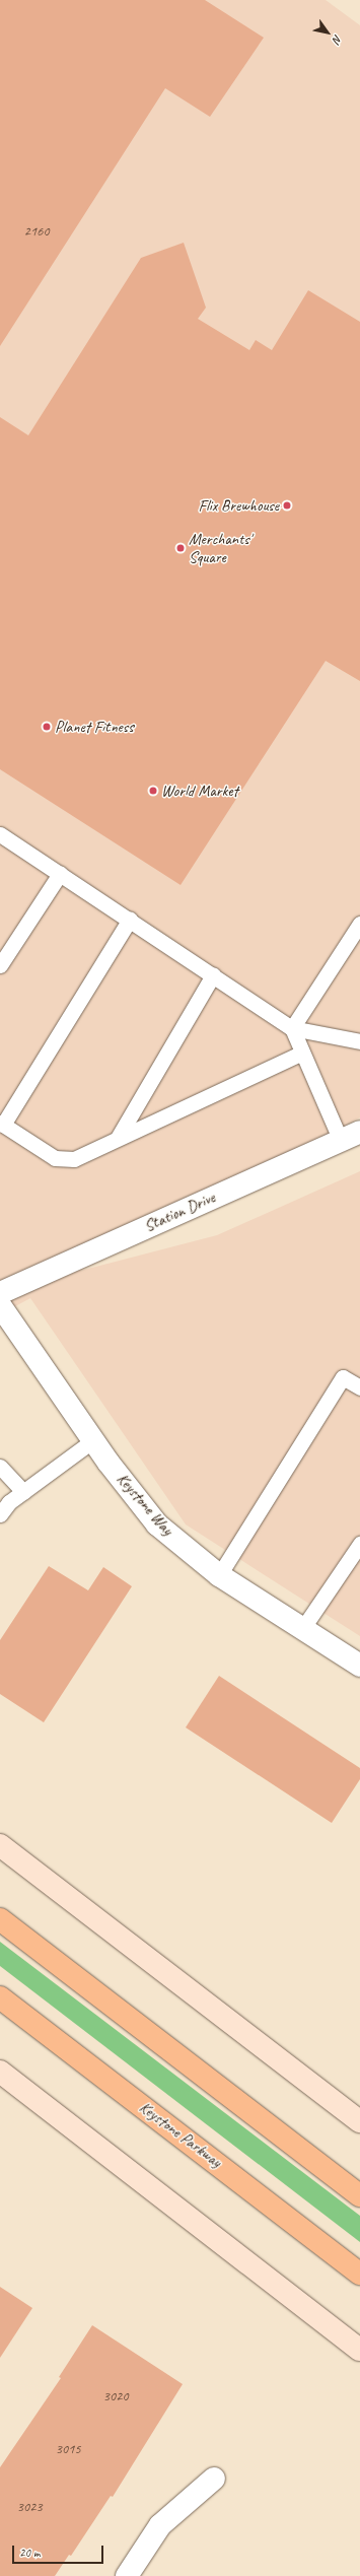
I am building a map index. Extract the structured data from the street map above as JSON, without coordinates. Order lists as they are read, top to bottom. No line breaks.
{"streets":{"highway":["Keystone Parkway"],"street":["Station Drive","Keystone Way"]},"places":["Flix Brewhouse","Merchants' Square","Planet Fitness","World Market"],"house_numbers":["2160","3020","3015","3023"],"scale_bar":"20 m","north":"bottom right"}
